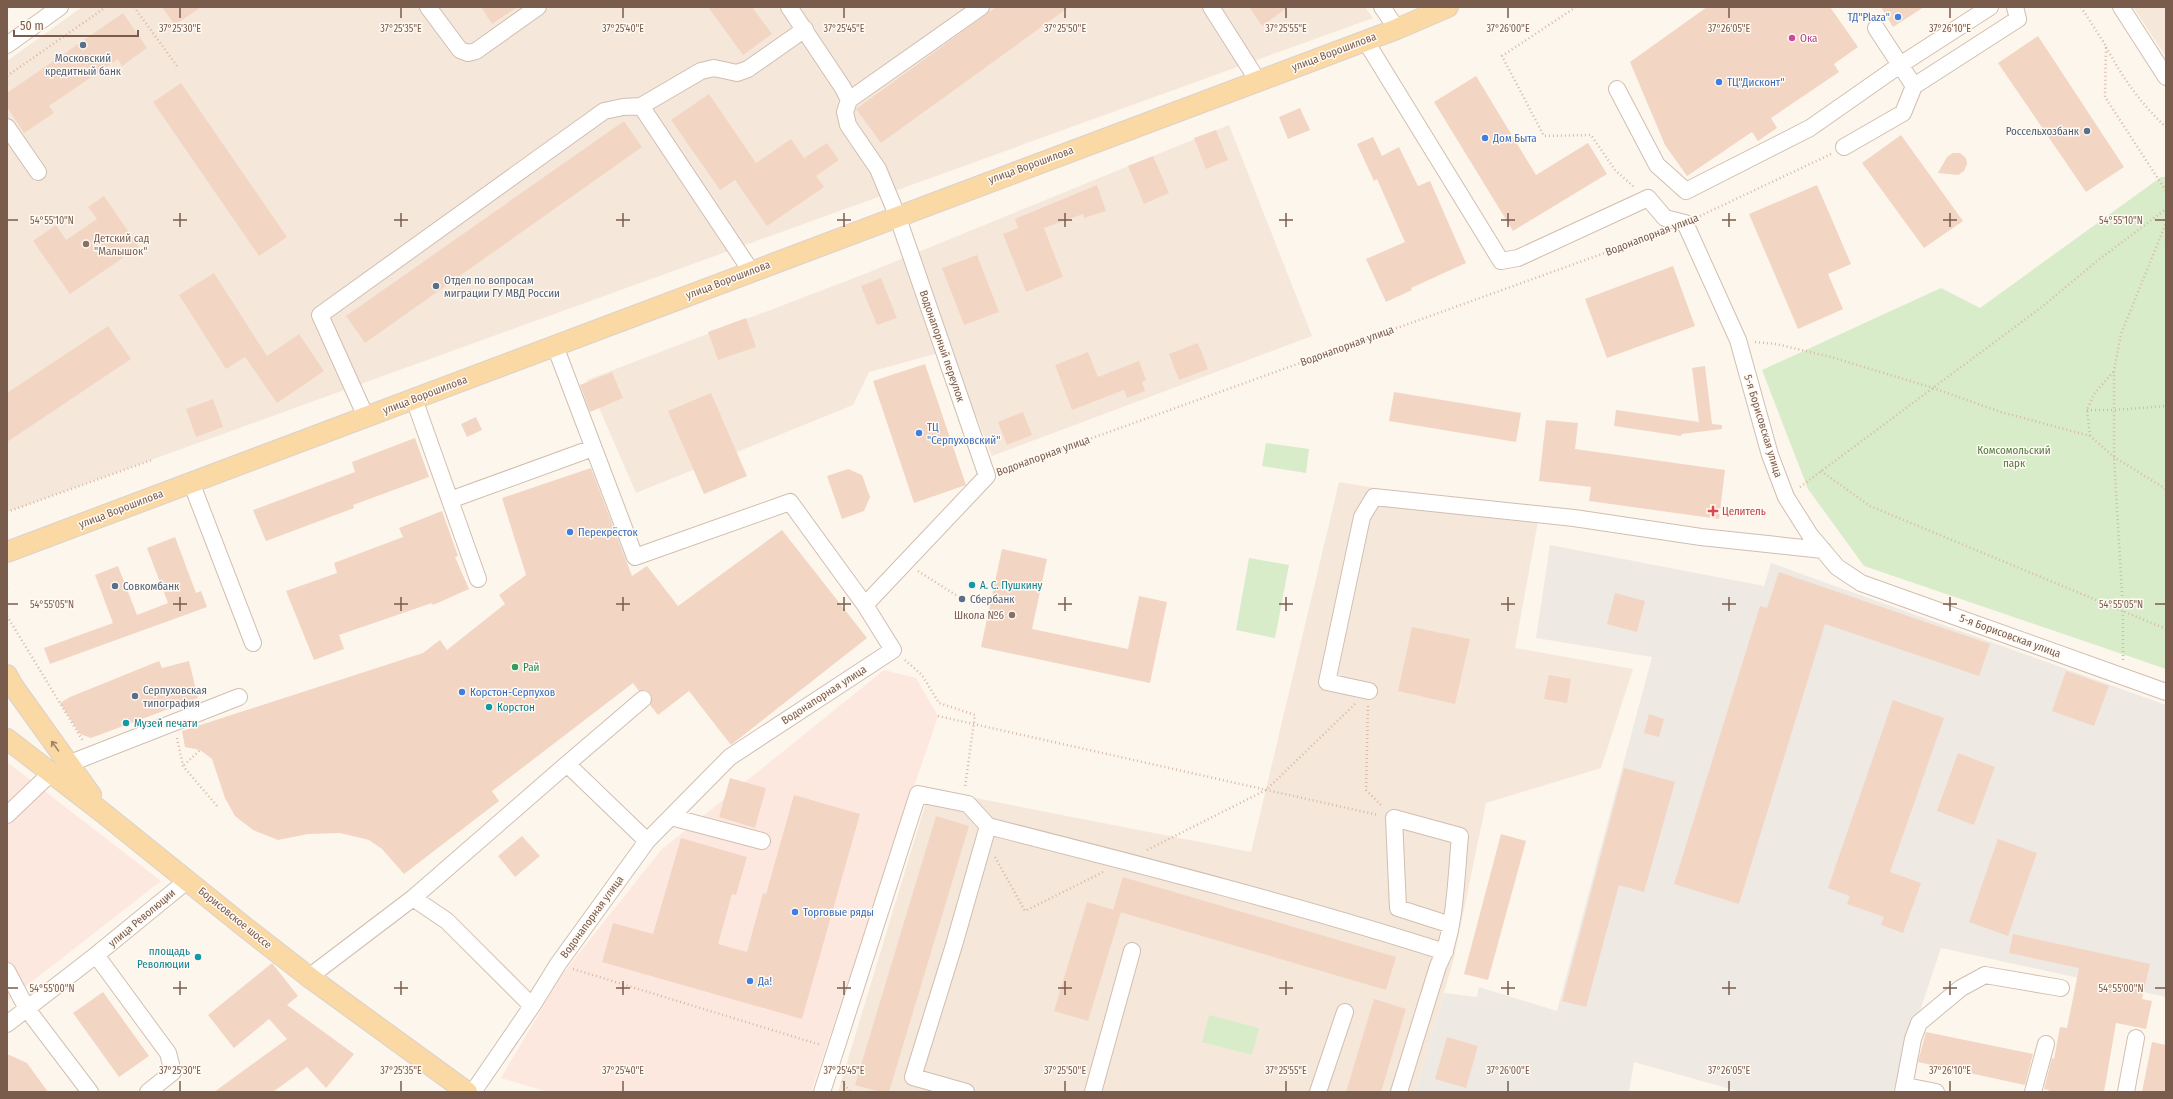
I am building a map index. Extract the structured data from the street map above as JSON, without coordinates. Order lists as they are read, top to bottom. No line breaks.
{"streets":{"main road":["улица Ворошилова","Борисовское шоссе"],"street":["Водонапорная улица","Водонапорный переулок","5-я Борисовская улица","улица Революции"]},"crossings":[["улица Ворошилова","Водонапорный переулок"],["Водонапорная улица","Водонапорный переулок"],["Водонапорная улица","5-я Борисовская улица"],["улица Революции","Борисовское шоссе"]],"parks":["Комсомольский парк"],"places":{"other":["ТД\"Plaza\"","Ока","Московский кредитный банк","ТЦ\"Дисконт\"","Россельхозбанк","Дом Быта","Детский сад \"Малышок\"","Отдел по вопросам миграции ГУ МВД России","ТЦ \"Серпуховский\"","Перекрёсток","А. С. Пушкину","Совкомбанк","Сбербанк","Школа №6","Рай","Корстон-Серпухов","Серпуховская типография","Корстон","Музей печати","Торговые ряды","площадь Революции","Да!"],"health":["Целитель"]},"scale_bar":"50 m","coordinates":["37°25'30\"E","37°25'35\"E","37°25'40\"E","37°25'45\"E","37°25'50\"E","37°25'55\"E","37°26'00\"E","37°26'05\"E","37°26'10\"E","54°55'10\"N","54°55'05\"N","54°55'00\"N"]}
